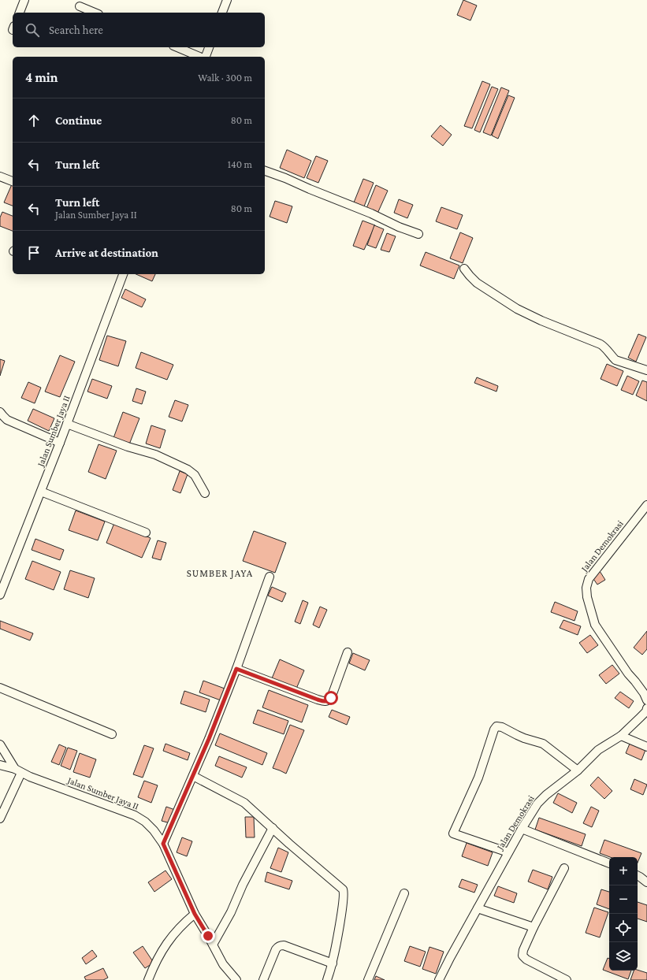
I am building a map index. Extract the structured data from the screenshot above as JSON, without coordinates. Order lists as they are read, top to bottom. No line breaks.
{"streets":{"street":["Jalan Sumber Jaya II","Jalan Demokrasi"]},"districts":["SUMBER JAYA"],"page":{"search":"Search here","heading":["4 min","Walk · 300 m"],"list":[["Continue","80 m"],["Turn left","140 m"],["Turn left","Jalan Sumber Jaya II","80 m"],"Arrive at destination"],"map_buttons":["+","−"]}}
